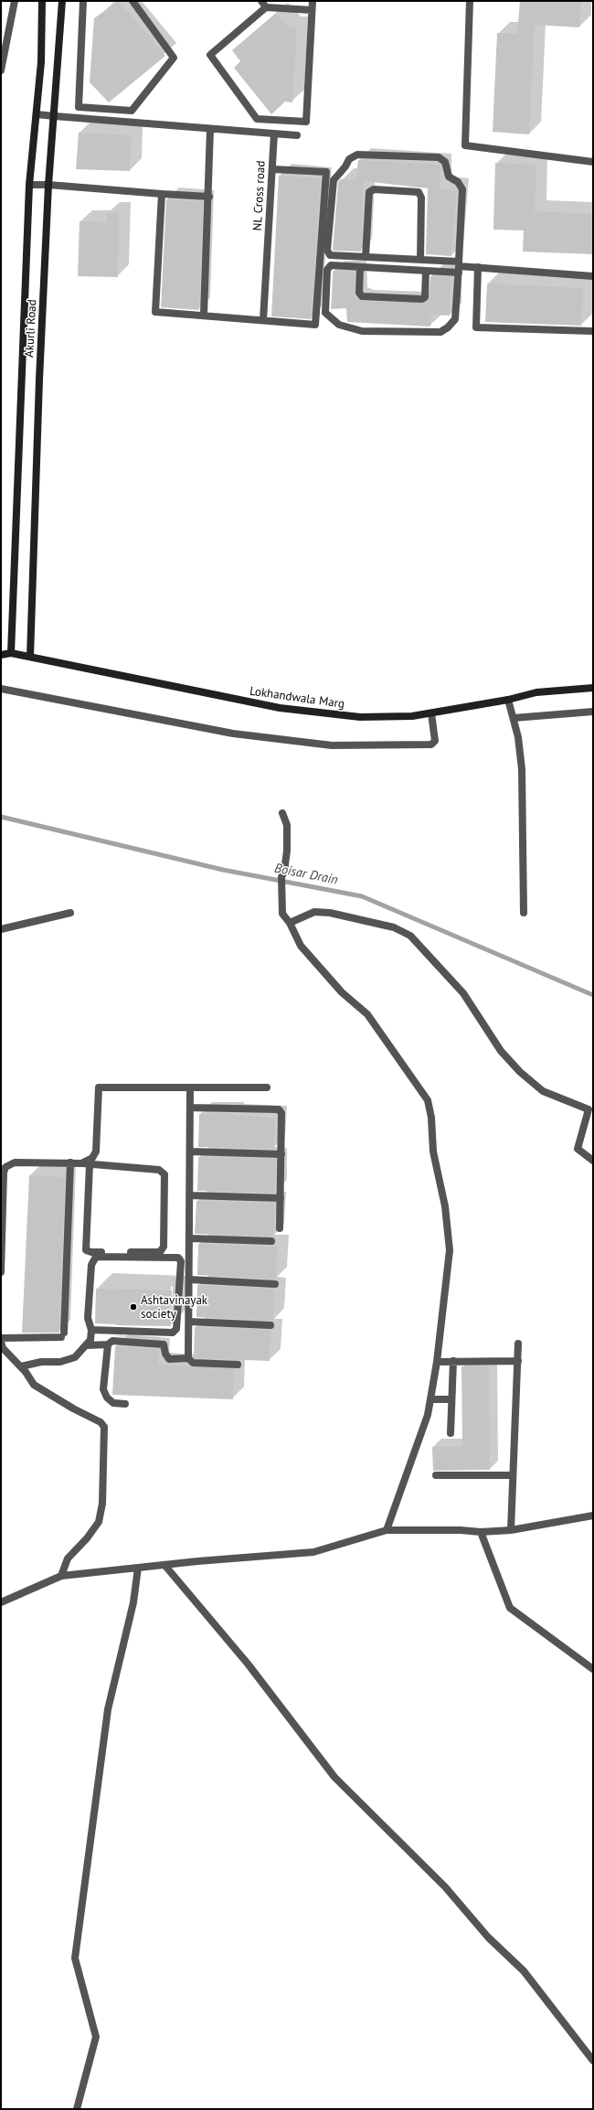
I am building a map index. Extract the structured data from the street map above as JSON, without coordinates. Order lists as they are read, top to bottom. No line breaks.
{"streets":{"street":["NL Cross road","Akurli Road","Lokhandwala Marg"]},"crossings":[["Akurli Road","Lokhandwala Marg"]],"water":["Boisar Drain"],"places":["Ashtavinayak society"]}
